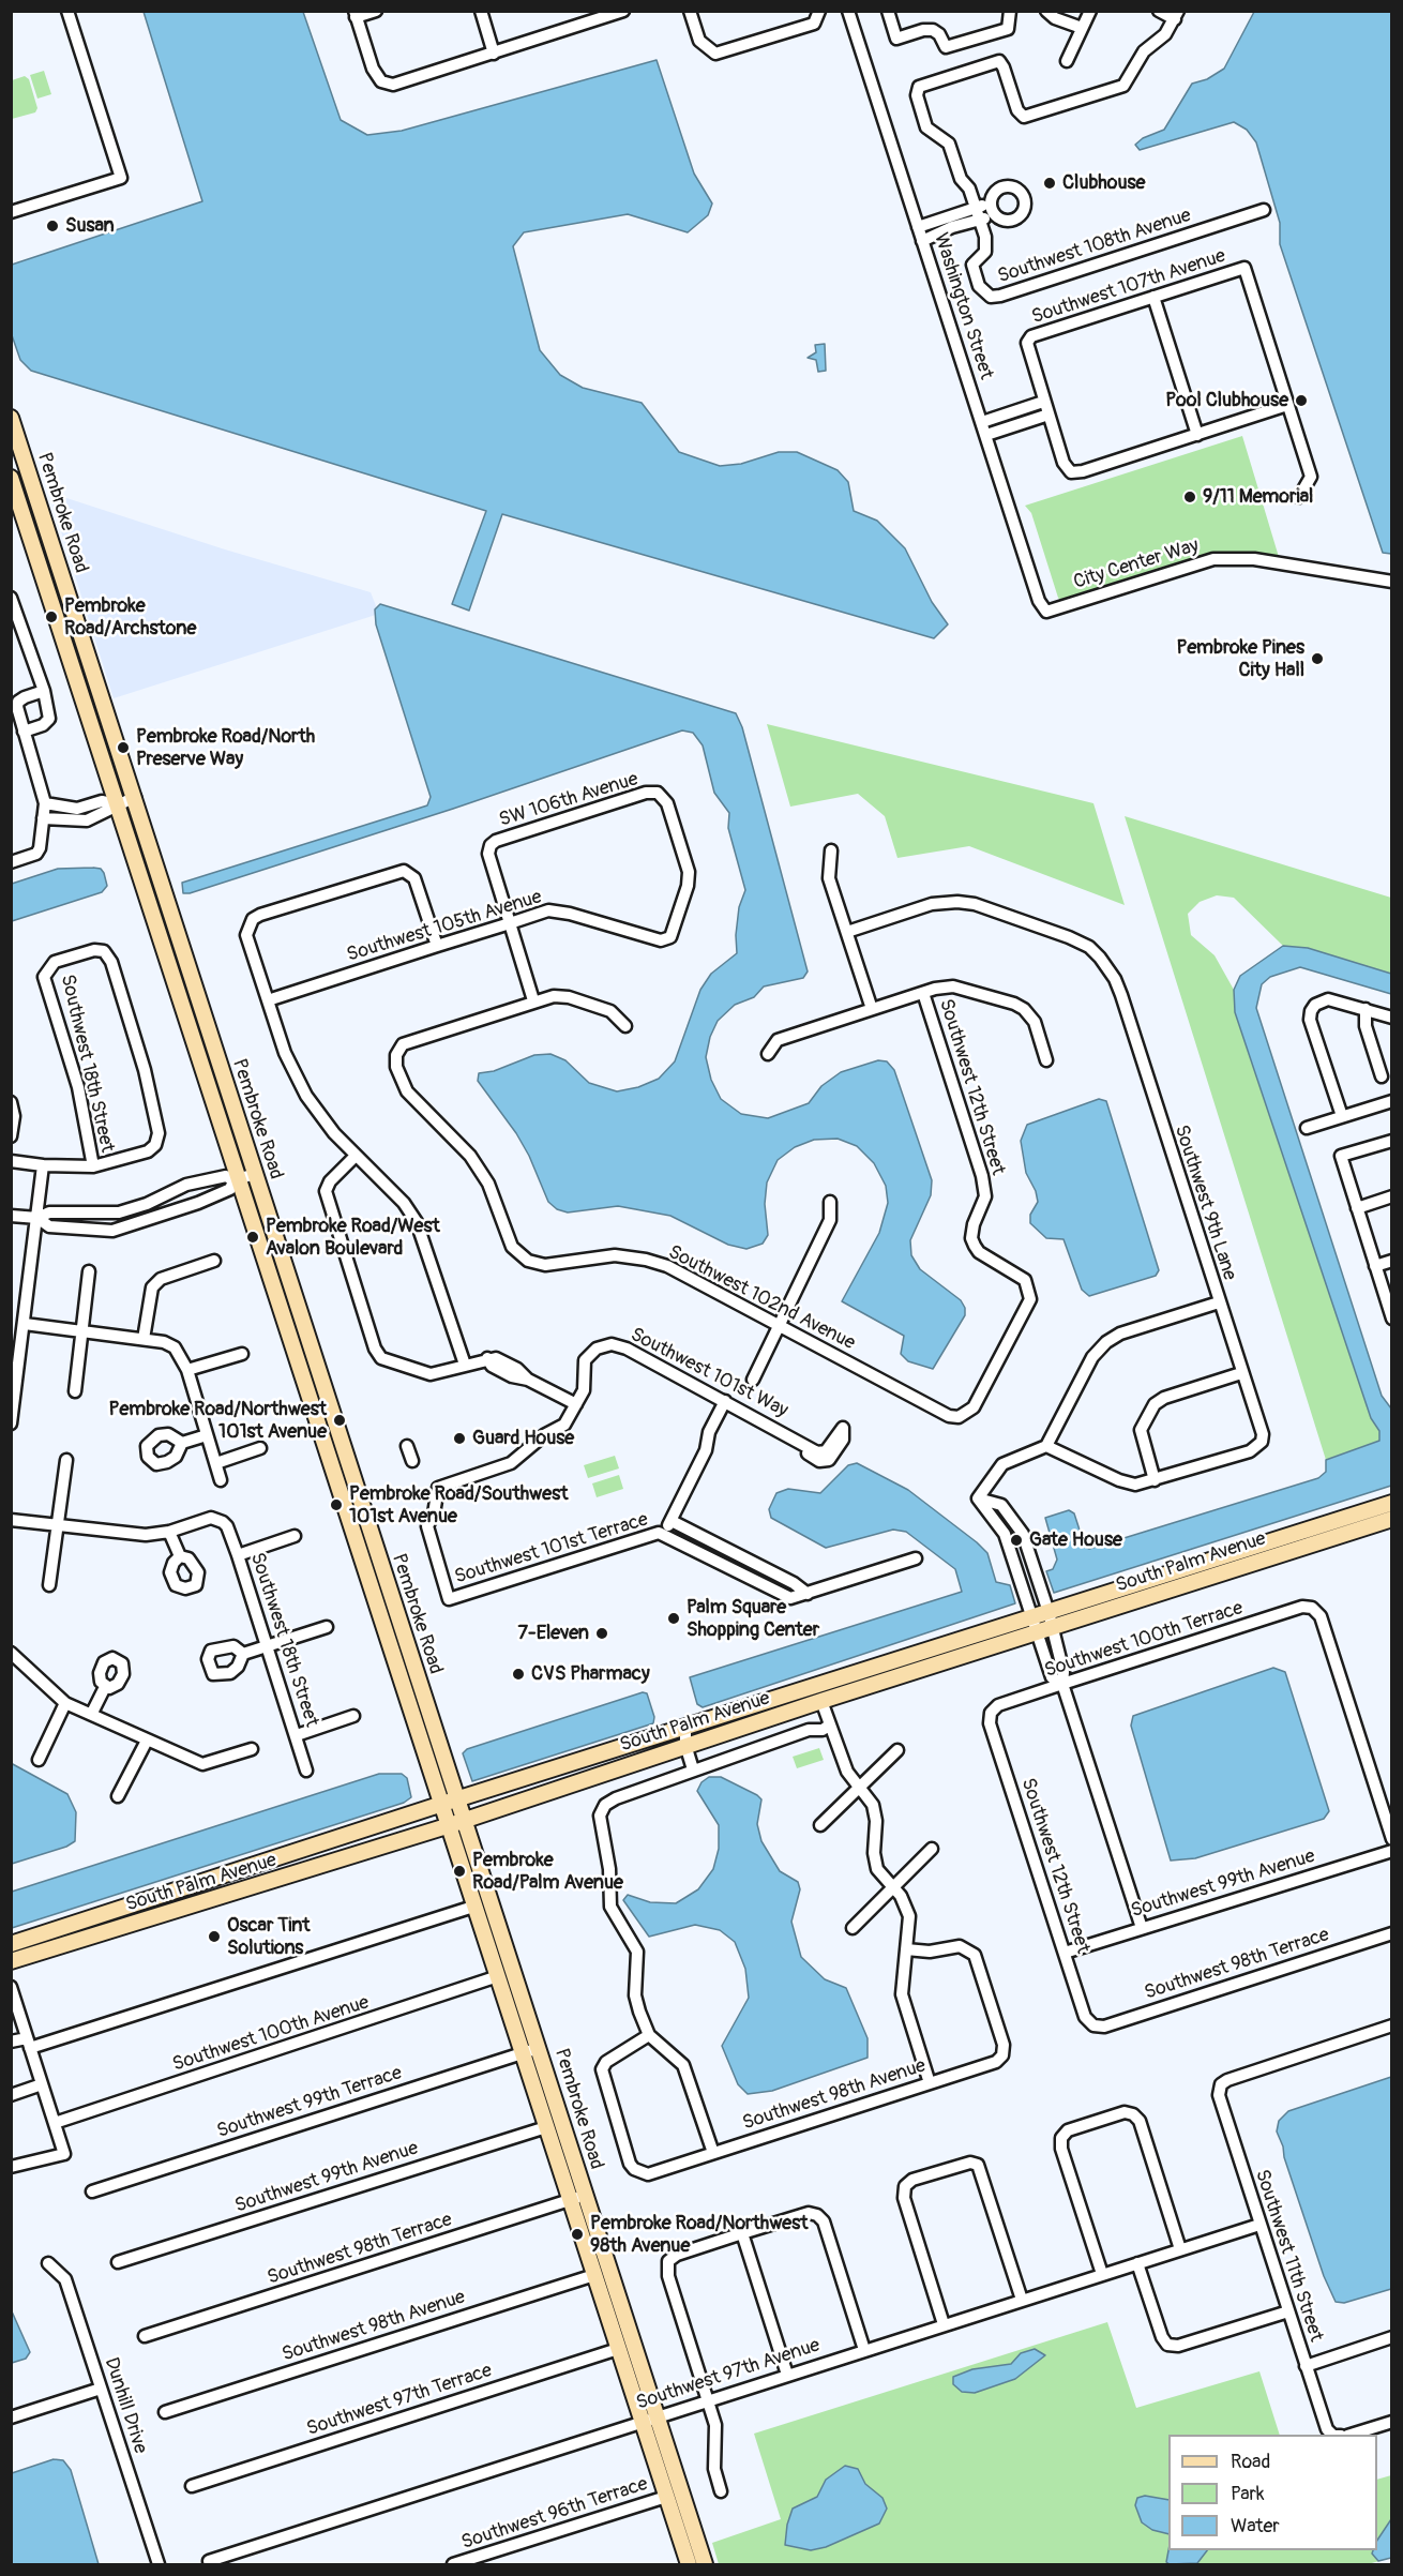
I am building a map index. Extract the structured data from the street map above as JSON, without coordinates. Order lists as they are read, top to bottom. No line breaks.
{"streets":{"main road":["Pembroke Road","South Palm Avenue"],"street":["Southwest 108th Avenue","Southwest 107th Avenue","Washington Street","City Center Way","SW 106th Avenue","Southwest 105th Avenue","Southwest 18th Street","Southwest 12th Street","Southwest 9th Lane","Southwest 102nd Avenue","Southwest 101st Way","Southwest 101st Terrace","Southwest 100th Terrace","Southwest 99th Avenue","Southwest 98th Terrace","Southwest 100th Avenue","Southwest 98th Avenue","Southwest 99th Terrace","Southwest 11th Street","Southwest 97th Avenue","Southwest 97th Terrace","Dunhill Drive","Southwest 96th Terrace"]},"crossings":[["Washington Street","City Center Way"],["Pembroke Road","South Palm Avenue"],["Pembroke Road","Southwest 99th Avenue"],["Pembroke Road","Southwest 98th Terrace"],["Pembroke Road","Southwest 100th Avenue"],["Pembroke Road","Southwest 98th Avenue"],["Pembroke Road","Southwest 99th Terrace"],["Pembroke Road","Southwest 97th Avenue"],["Pembroke Road","Southwest 97th Terrace"],["Pembroke Road","Southwest 96th Terrace"],["SW 106th Avenue","Southwest 105th Avenue"],["Southwest 12th Street","Southwest 102nd Avenue"],["Southwest 12th Street","Southwest 100th Terrace"],["Southwest 12th Street","Southwest 99th Avenue"],["Southwest 12th Street","Southwest 98th Terrace"],["Southwest 101st Way","Southwest 101st Terrace"],["Southwest 11th Street","Southwest 97th Avenue"]],"places":["Clubhouse","Susan","Pool Clubhouse","9/11 Memorial","Pembroke Road/Archstone","Pembroke Pines City Hall","Pembroke Road/North Preserve Way","Pembroke Road/West Avalon Boulevard","Pembroke Road/Northwest 101st Avenue","Guard House","Pembroke Road/Southwest 101st Avenue","Gate House","Palm Square Shopping Center","7-Eleven","CVS Pharmacy","Pembroke Road/Palm Avenue","Oscar Tint Solutions","Pembroke Road/Northwest 98th Avenue"],"legend":["Road","Park","Water"]}
